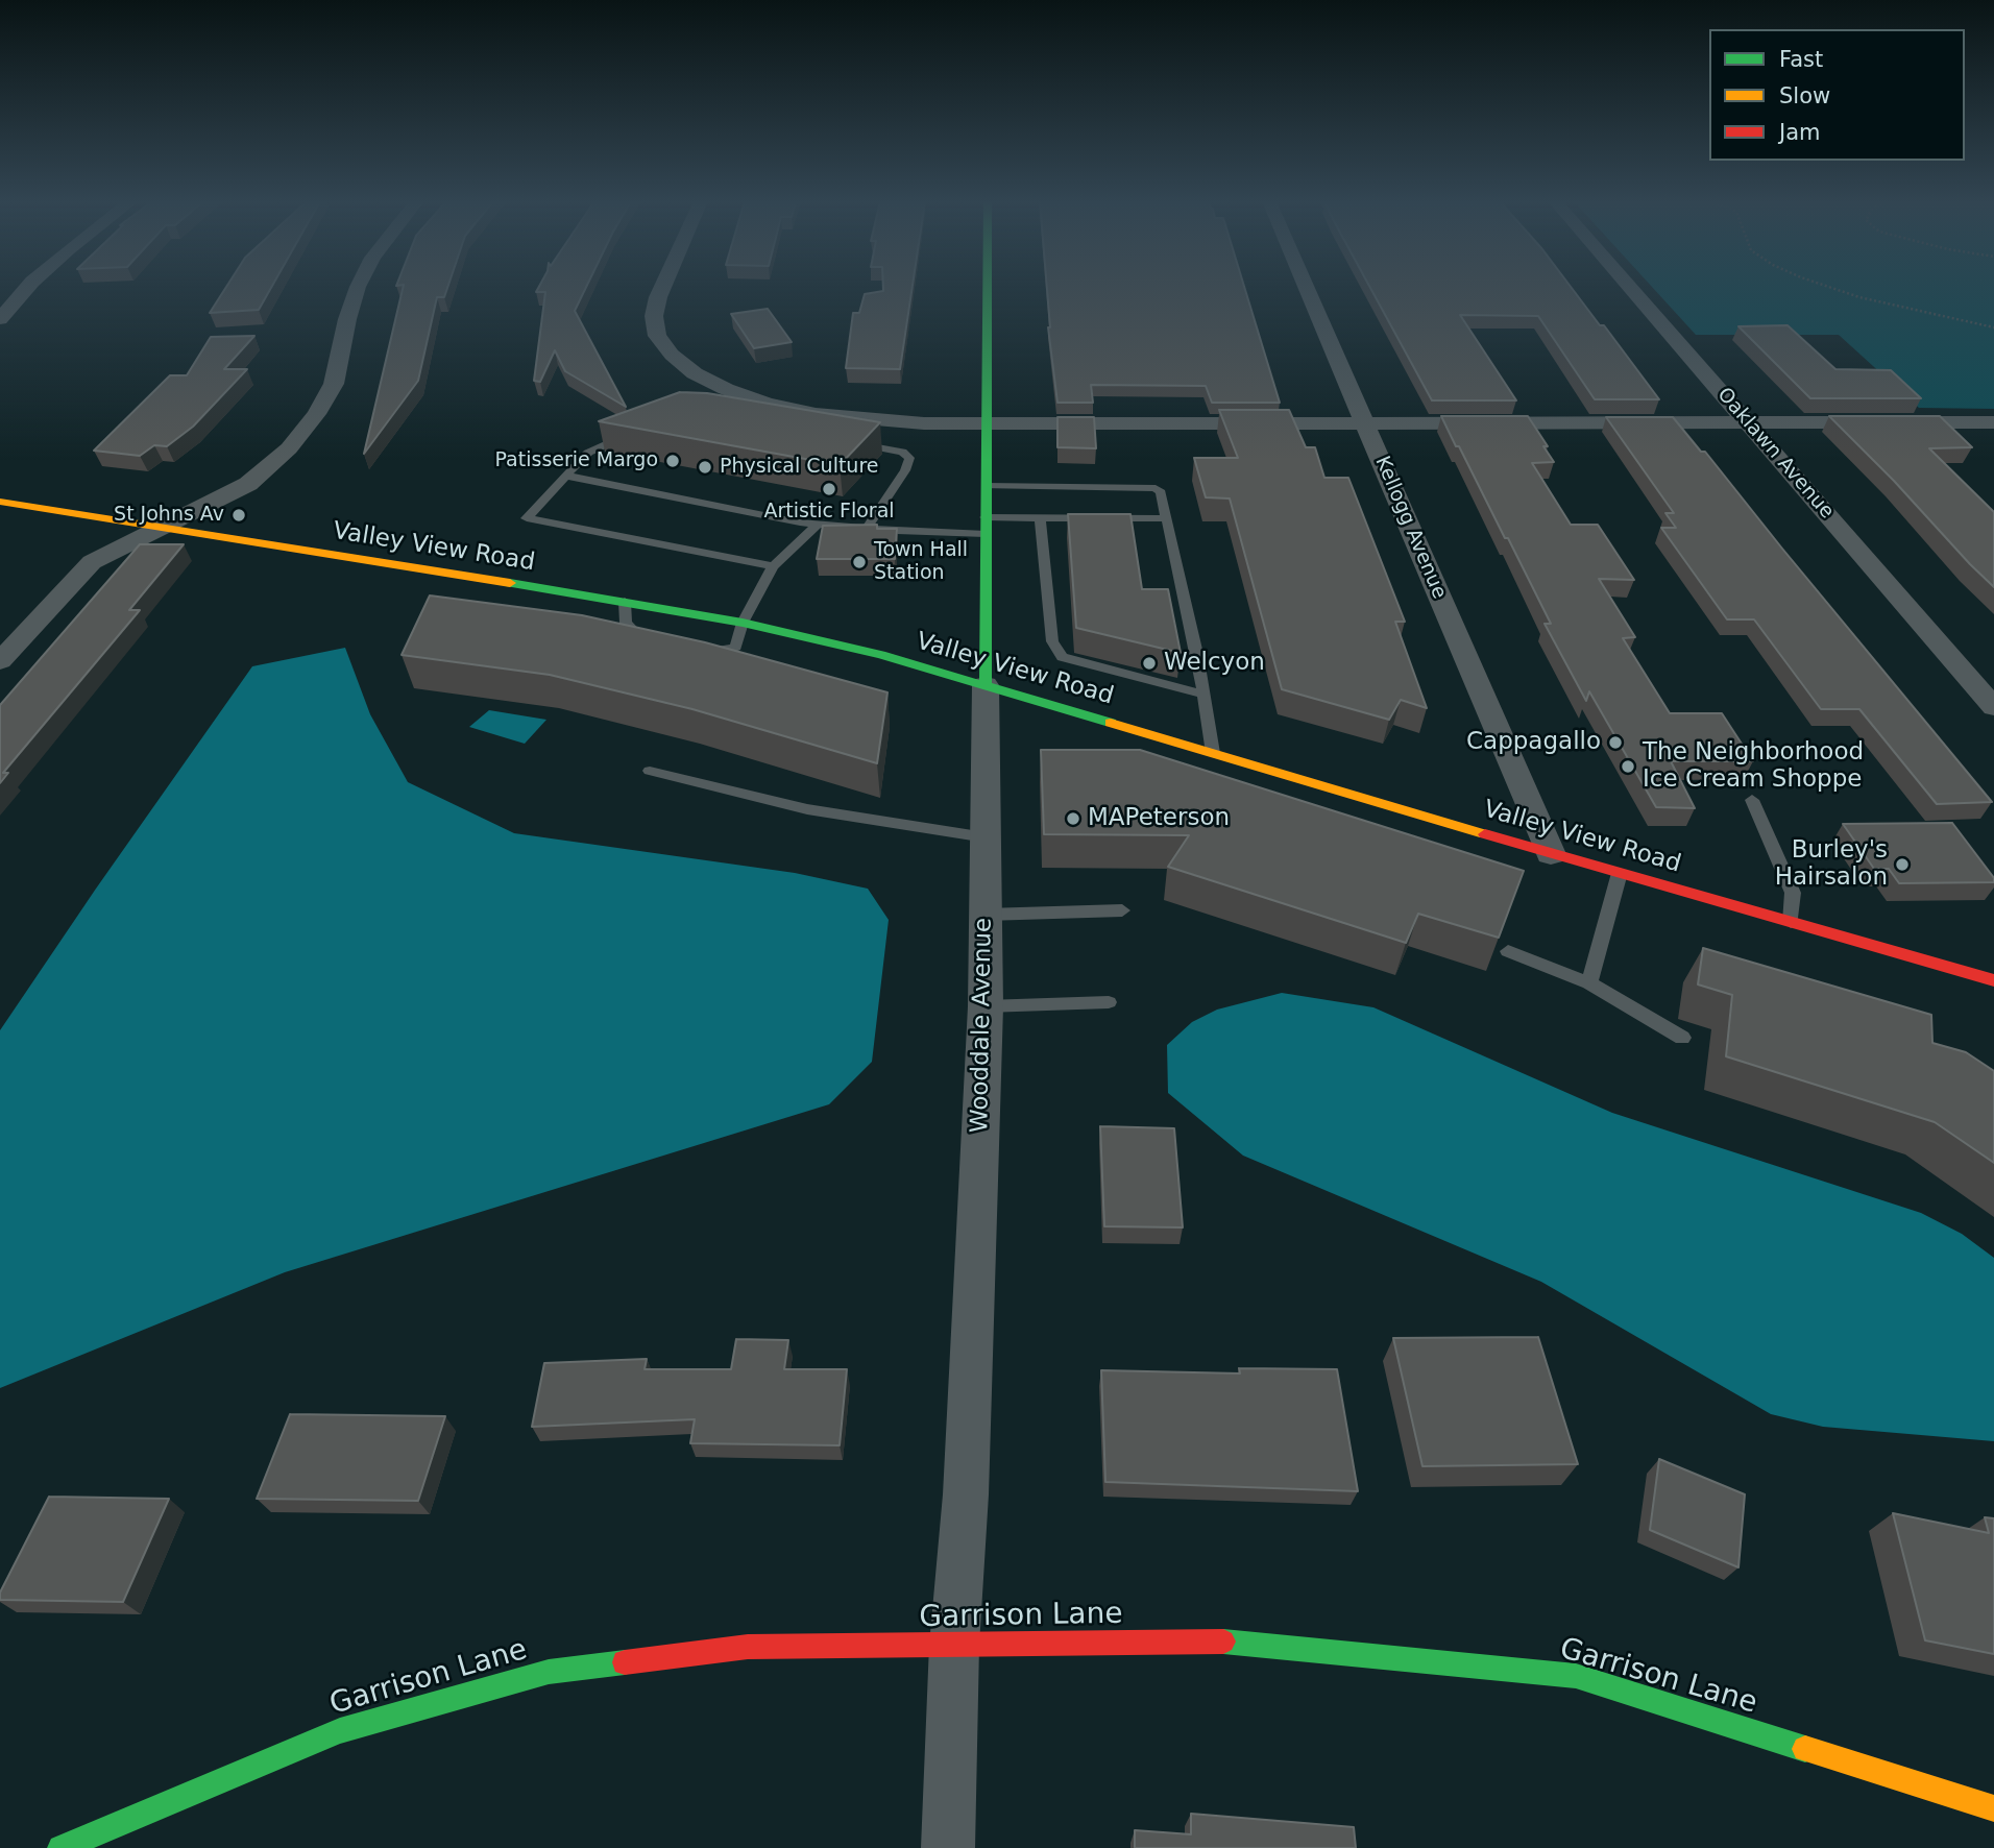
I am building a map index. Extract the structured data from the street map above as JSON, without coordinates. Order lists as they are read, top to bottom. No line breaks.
{"streets":{"street":["Oaklawn Avenue","Kellogg Avenue","Valley View Road","Wooddale Avenue","Garrison Lane"]},"crossings":[["Kellogg Avenue","Valley View Road"],["Valley View Road","Wooddale Avenue"],["Wooddale Avenue","Garrison Lane"]],"places":["Patisserie Margo","Physical Culture","Artistic Floral","St Johns Av","Town Hall Station","Welcyon","Cappagallo","The Neighborhood Ice Cream Shoppe","MAPeterson","Burley's Hairsalon"],"legend":["Fast","Slow","Jam"]}
